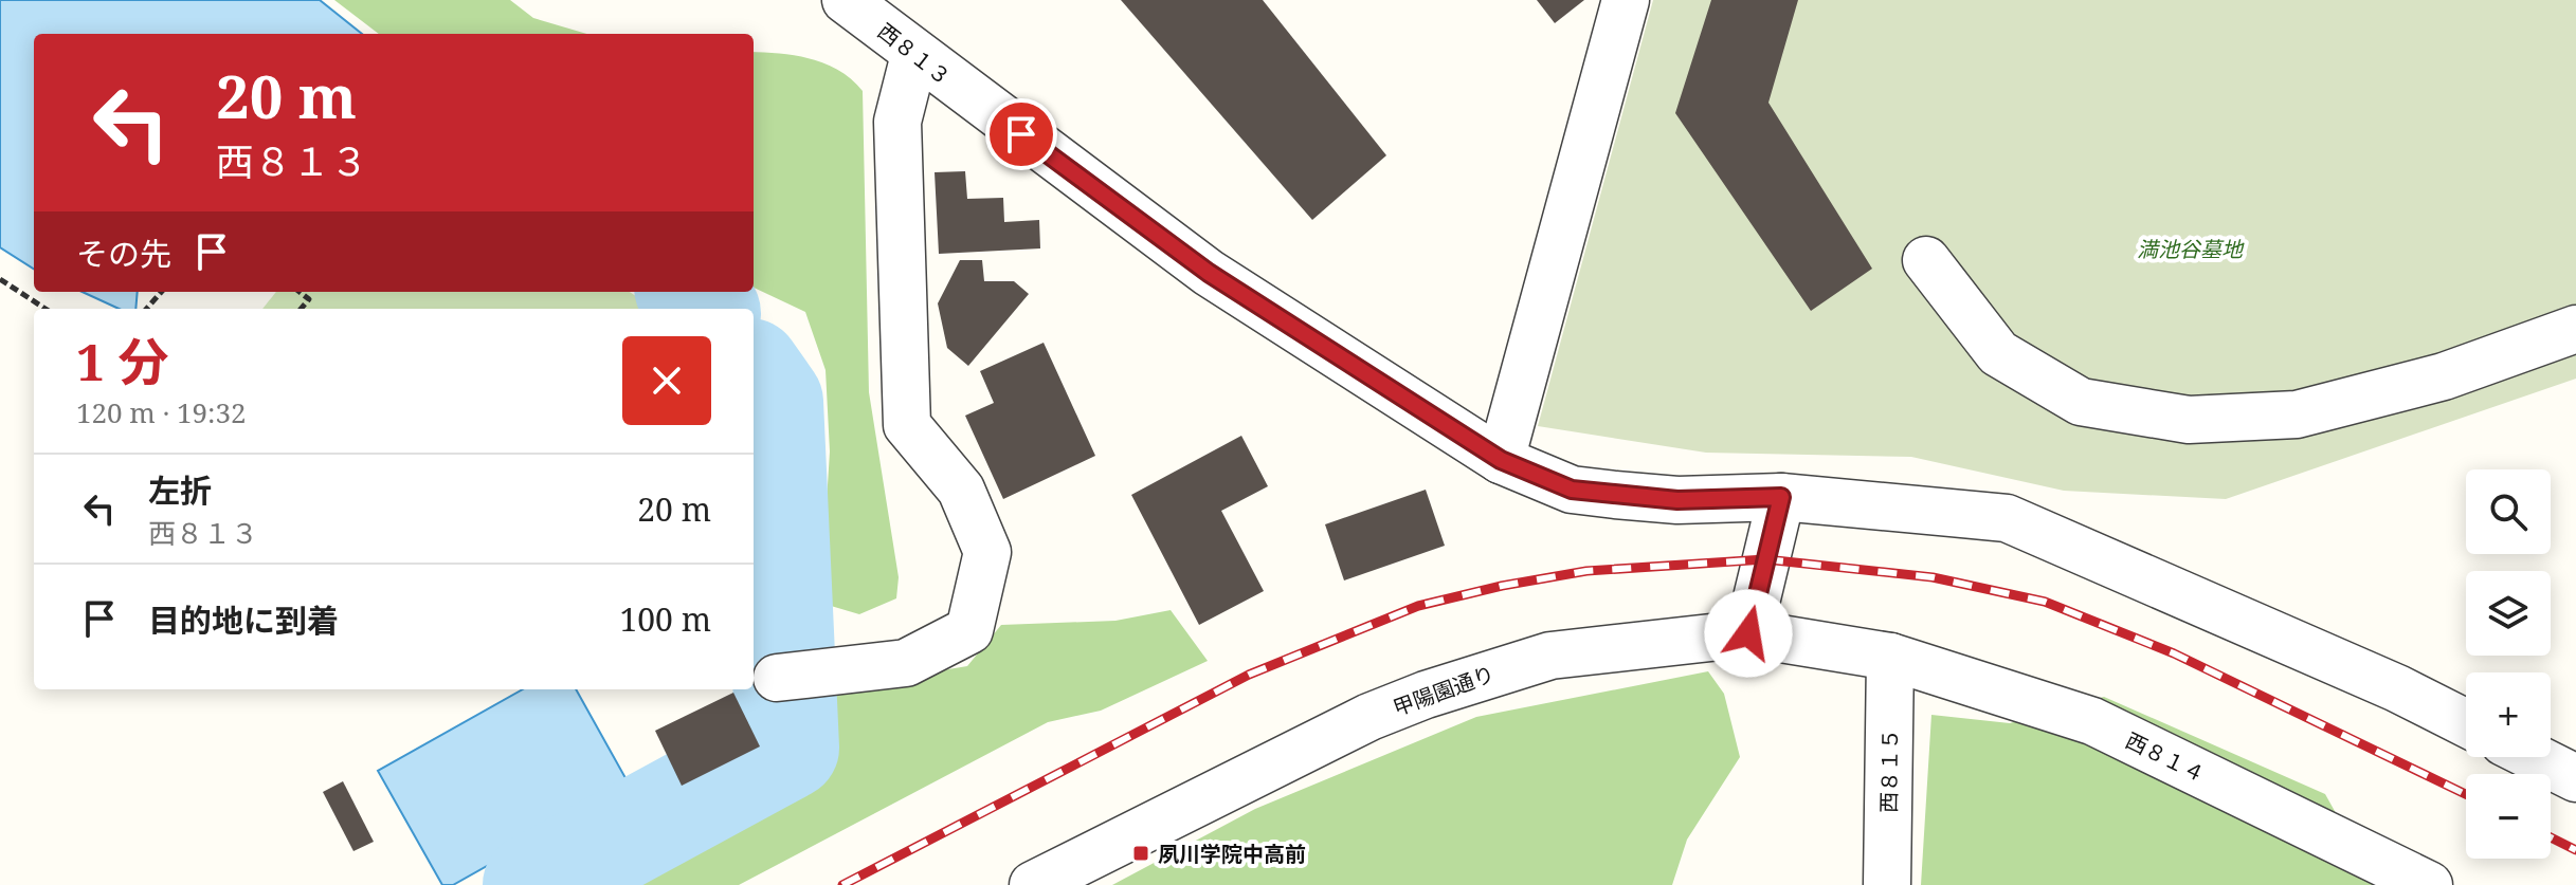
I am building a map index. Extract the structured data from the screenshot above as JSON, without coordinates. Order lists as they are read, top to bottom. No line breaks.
{"streets":{"street":["西８１３","甲陽園通り","西８１４","西８１５"]},"crossings":[["甲陽園通り","西８１４"],["甲陽園通り","西８１５"],["西８１４","西８１５"]],"parks":["満池谷墓地"],"places":{"transit":["夙川学院中高前"]},"page":{"turn":["20 m","西８１３"],"then":"その先","heading":["1 分","120 m · 19:32"],"list":[{"name":"左折","note":"西８１３","value":"20 m"},{"name":"目的地に到着","value":"100 m"}],"map_buttons":["+","−"]}}
